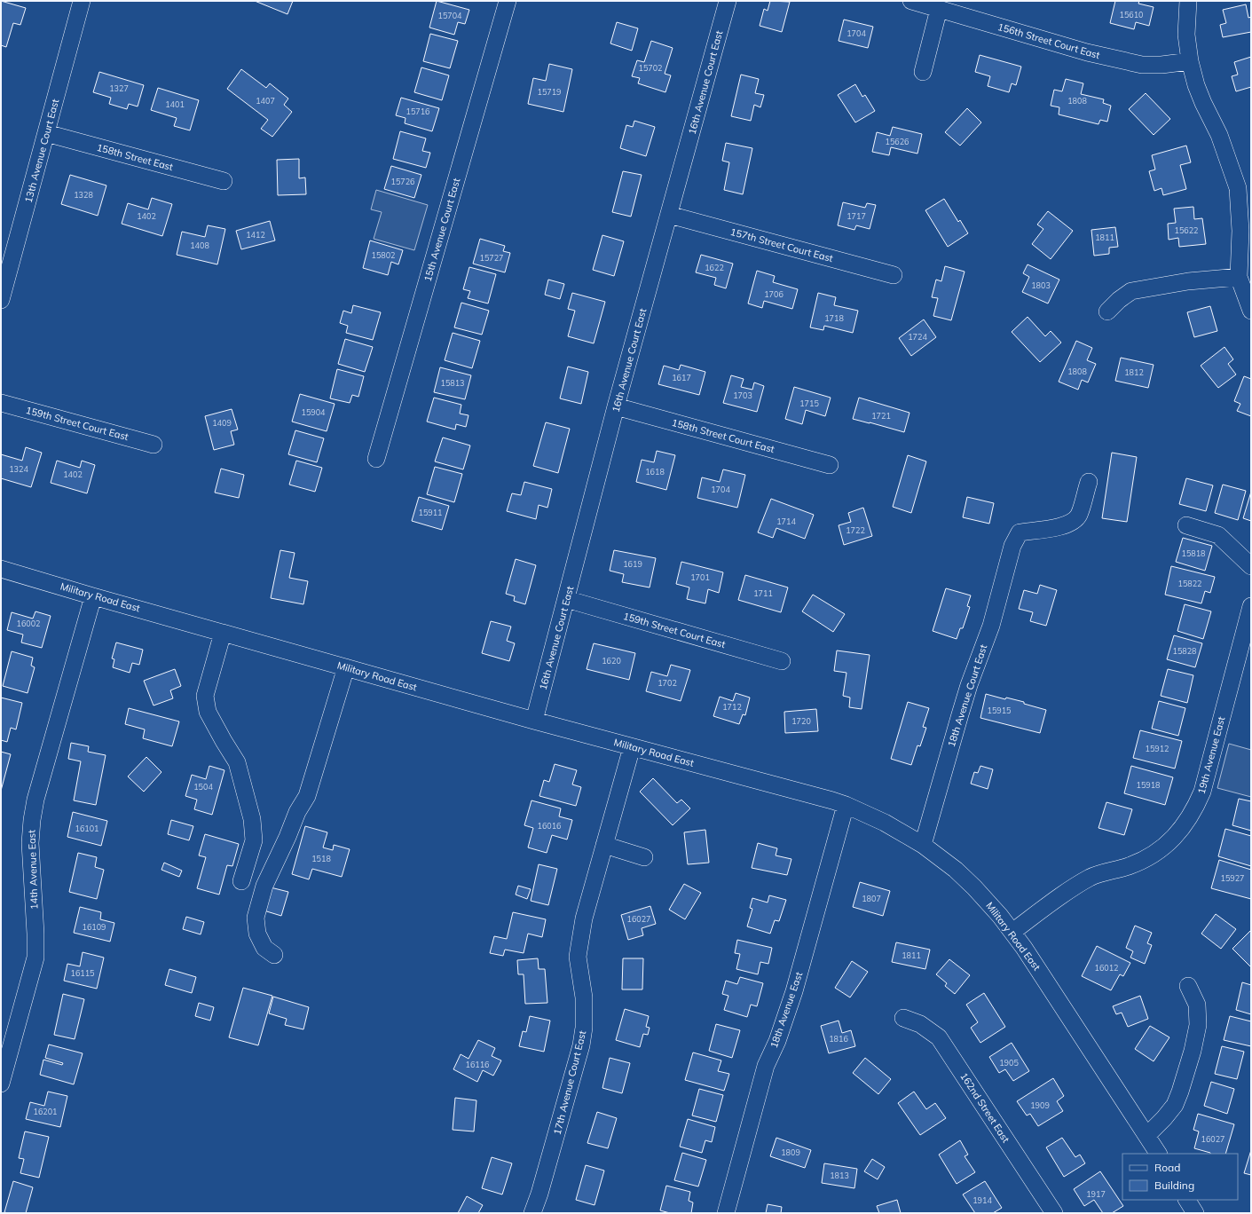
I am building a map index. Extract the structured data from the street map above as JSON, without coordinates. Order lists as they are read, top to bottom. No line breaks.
{"streets":{"street":["156th Street Court East","16th Avenue Court East","13th Avenue Court East","158th Street East","15th Avenue Court East","157th Street Court East","159th Street Court East","158th Street Court East","Military Road East","18th Avenue Court East","19th Avenue East","14th Avenue East","18th Avenue East","17th Avenue Court East","162nd Street East"]},"crossings":[["16th Avenue Court East","157th Street Court East"],["16th Avenue Court East","159th Street Court East"],["16th Avenue Court East","158th Street Court East"],["16th Avenue Court East","Military Road East"],["13th Avenue Court East","158th Street East"],["Military Road East","18th Avenue Court East"],["Military Road East","19th Avenue East"],["Military Road East","14th Avenue East"],["Military Road East","18th Avenue East"],["Military Road East","17th Avenue Court East"]],"house_numbers":["15610","15704","1704","15702","1327","15719","1407","1808","1401","15716","15626","15726","1328","1402","1717","15622","1412","1811","1408","15802","15727","1622","1803","1706","1718","1724","1808","1812","1617","15813","1703","1715","15904","1721","1409","1324","1618","1402","1704","15911","1714","1722","15818","1619","1701","15822","1711","16002","15828","1620","1702","1712","15915","1720","15912","15918","1504","16016","16101","1518","15927","1807","16027","16109","1811","16012","16115","1816","1905","16116","1909","16201","16027","1809","1813","1917","1914"],"legend":["Road","Building"]}
